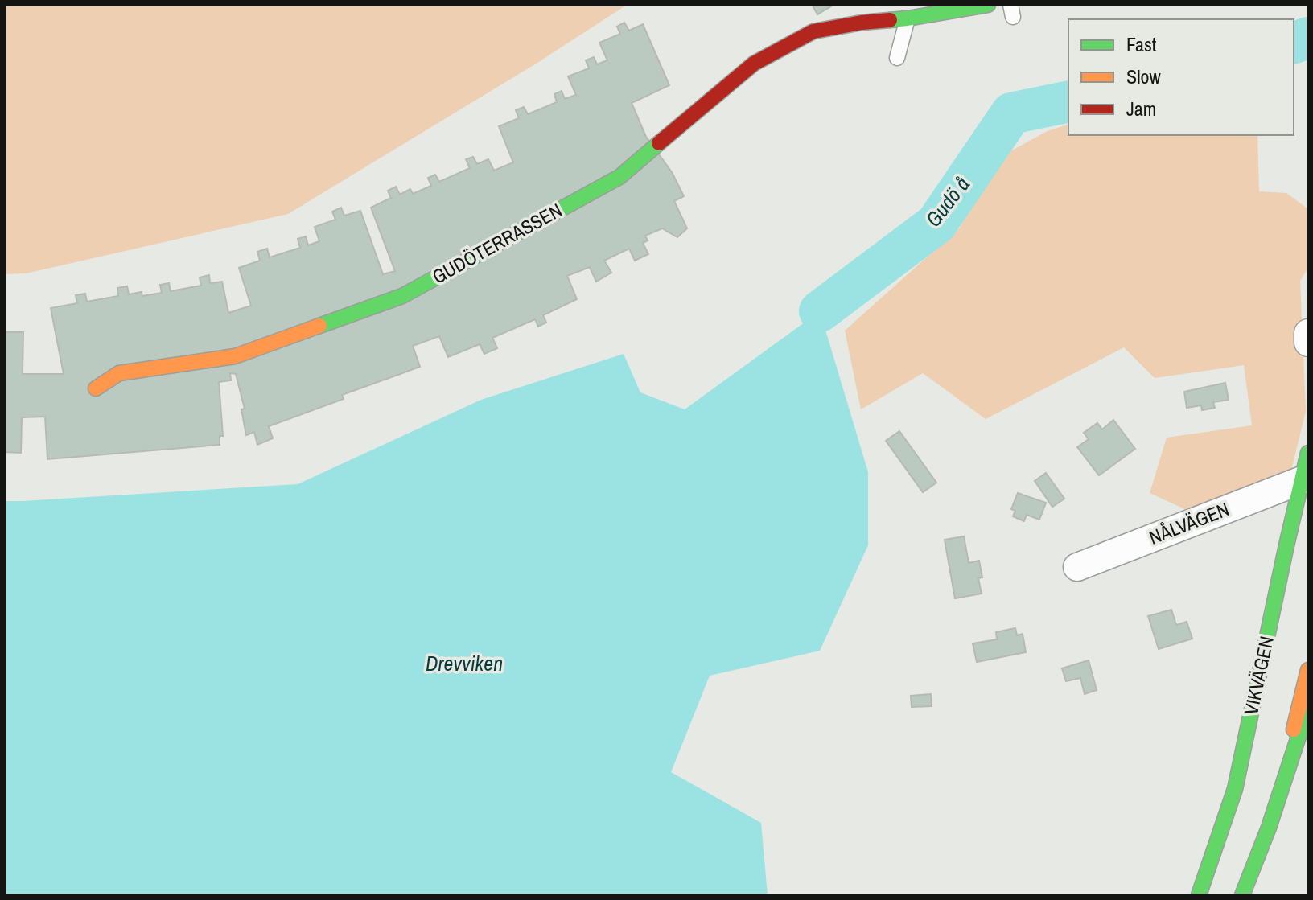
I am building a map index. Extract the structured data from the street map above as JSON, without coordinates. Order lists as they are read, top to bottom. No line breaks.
{"streets":{"street":["GUDÖTERRASSEN","NÅLVÄGEN","VIKVÄGEN"]},"crossings":[["NÅLVÄGEN","VIKVÄGEN"]],"water":["Gudö å","Drevviken"],"legend":["Fast","Slow","Jam"]}
